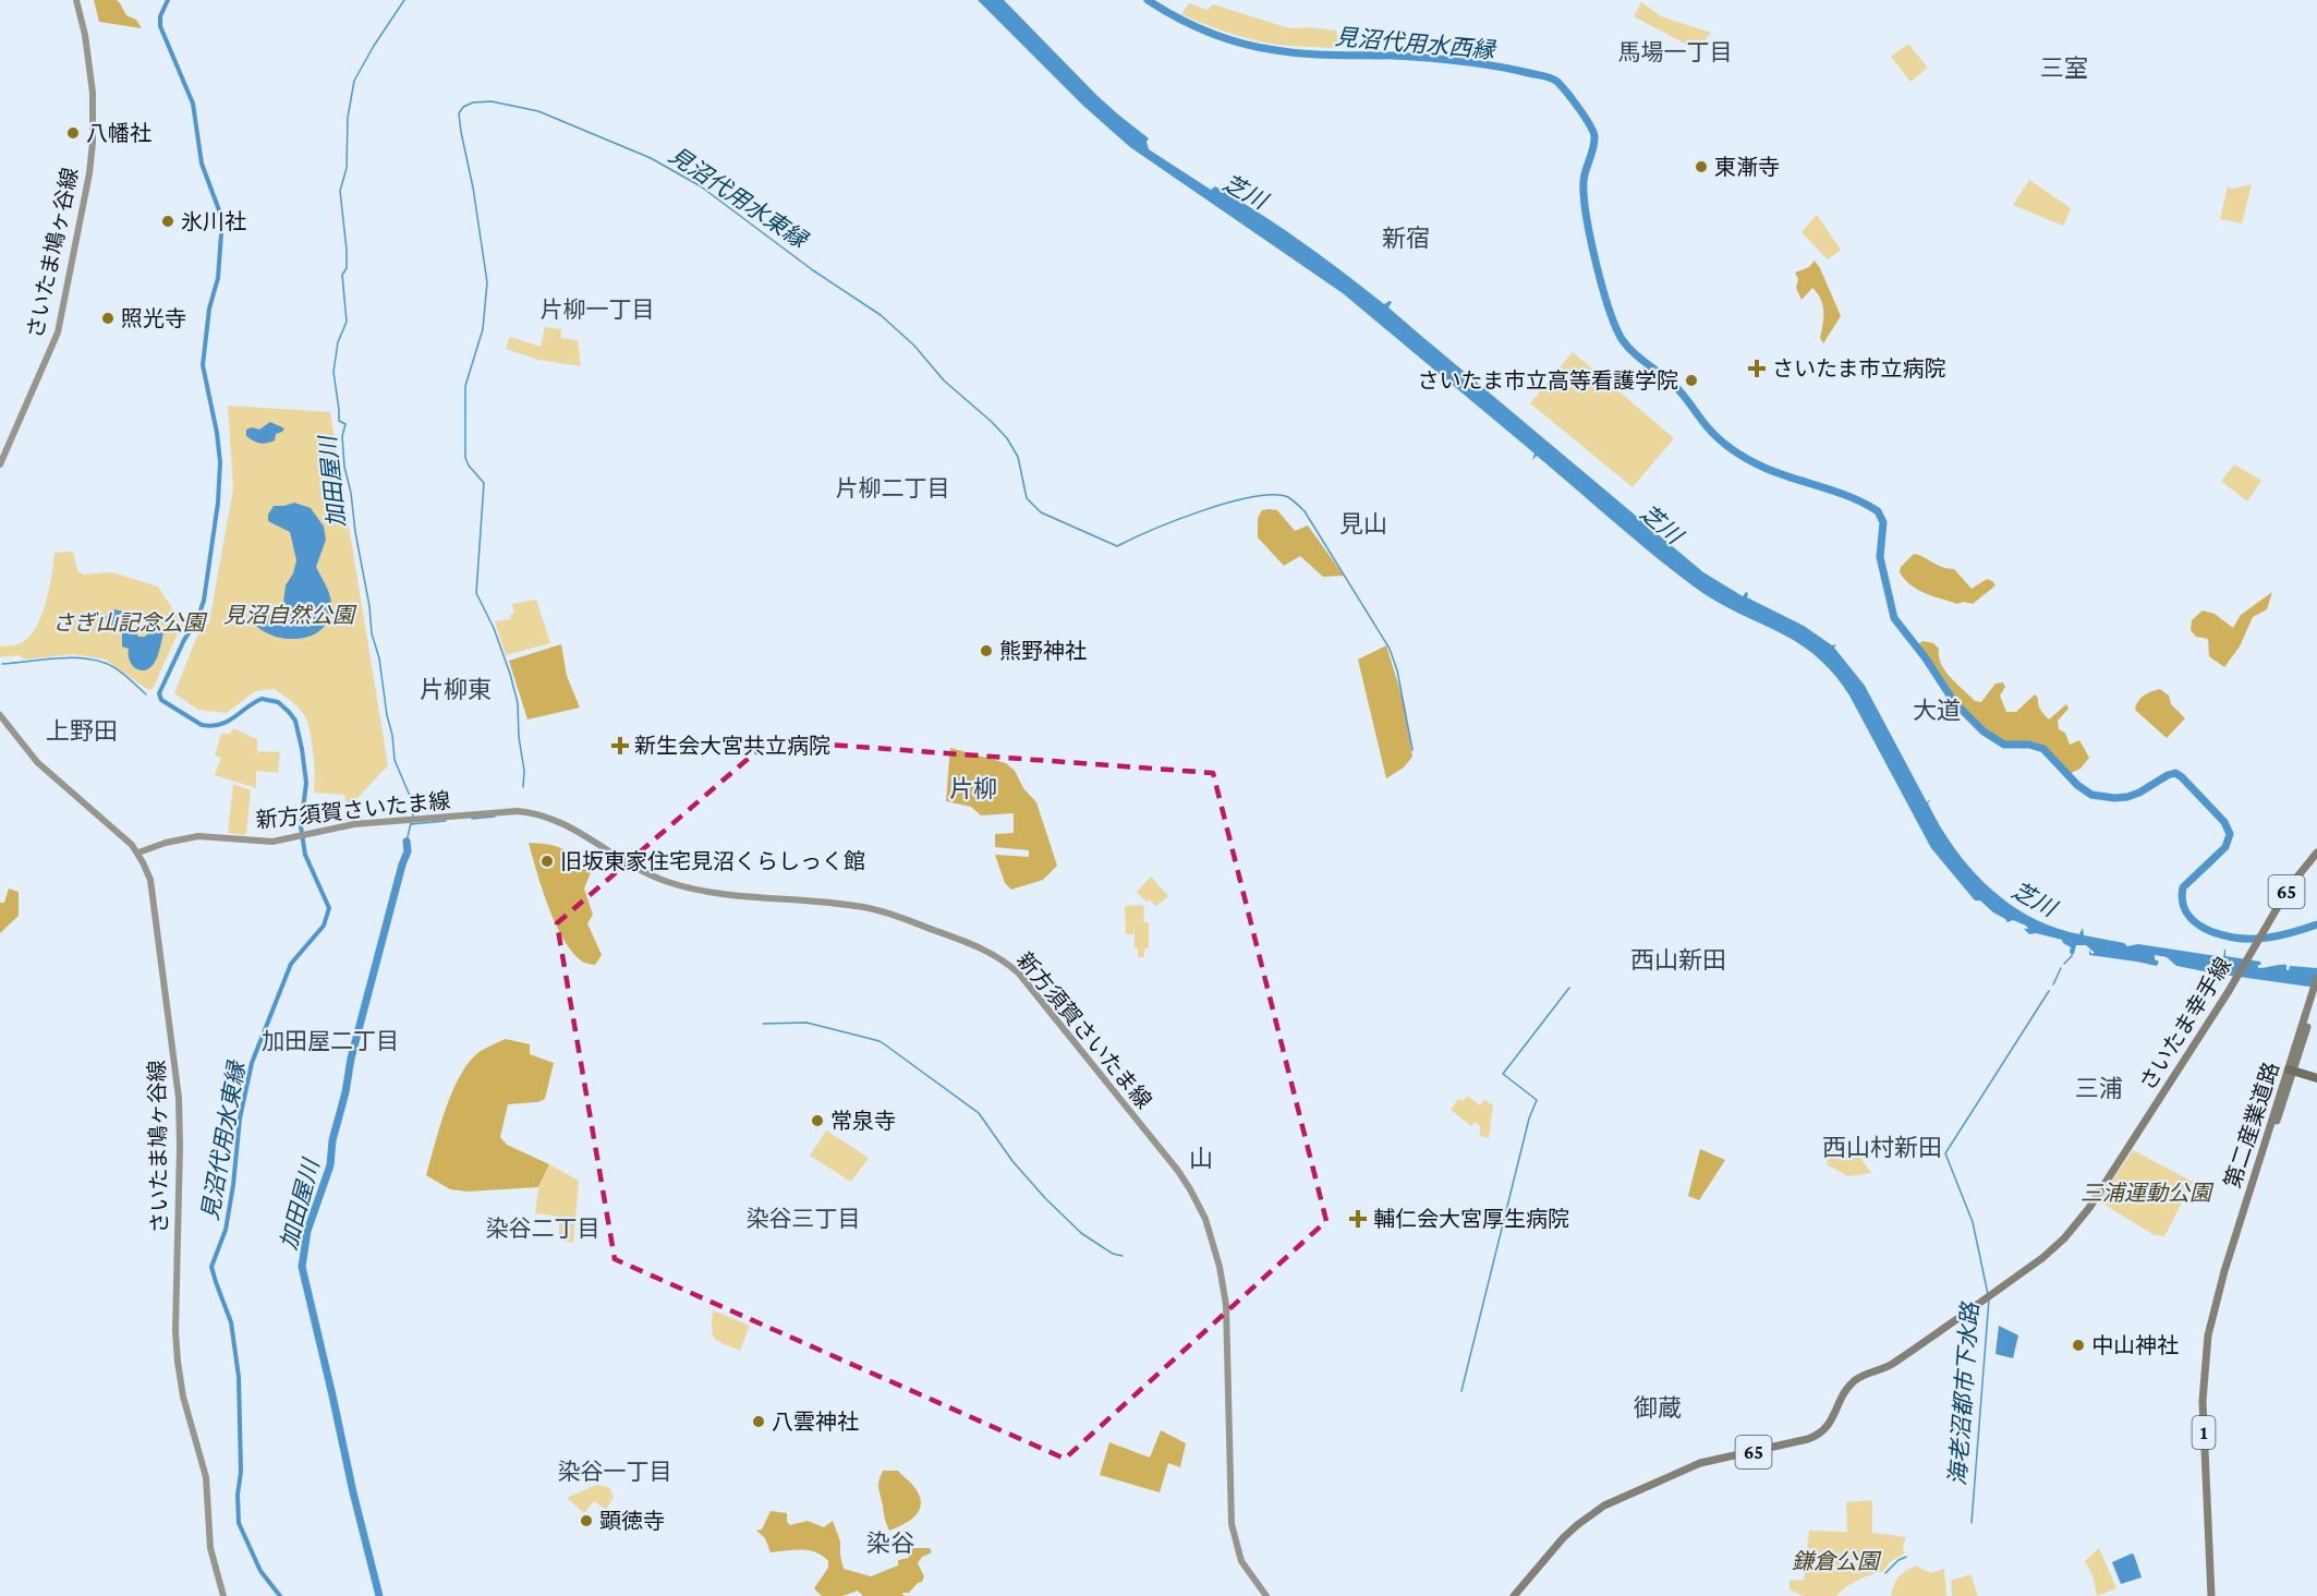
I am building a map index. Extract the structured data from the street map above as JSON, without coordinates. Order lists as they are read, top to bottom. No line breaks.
{"streets":{"main road":["さいたま鳩ヶ谷線","新方須賀さいたま線","65","さいたま幸手線","第二産業道路","1"]},"crossings":[["さいたま鳩ヶ谷線","新方須賀さいたま線"]],"districts":["馬場一丁目","三室","新宿","片柳一丁目","片柳二丁目","見山","片柳東","大道","上野田","片柳","西山新田","加田屋二丁目","三浦","西山村新田","山","染谷三丁目","染谷二丁目","御蔵","染谷一丁目","染谷"],"water":["見沼代用水西縁","芝川","見沼代用水東縁","加田屋川","海老沼都市下水路"],"parks":["見沼自然公園","さぎ山記念公園","三浦運動公園","鎌倉公園"],"places":{"other":["八幡社","東漸寺","氷川社","照光寺","さいたま市立高等看護学院","熊野神社","旧坂東家住宅見沼くらしっく館","常泉寺","中山神社","八雲神社","顕徳寺"],"health":["さいたま市立病院","新生会大宮共立病院","輔仁会大宮厚生病院"]}}
